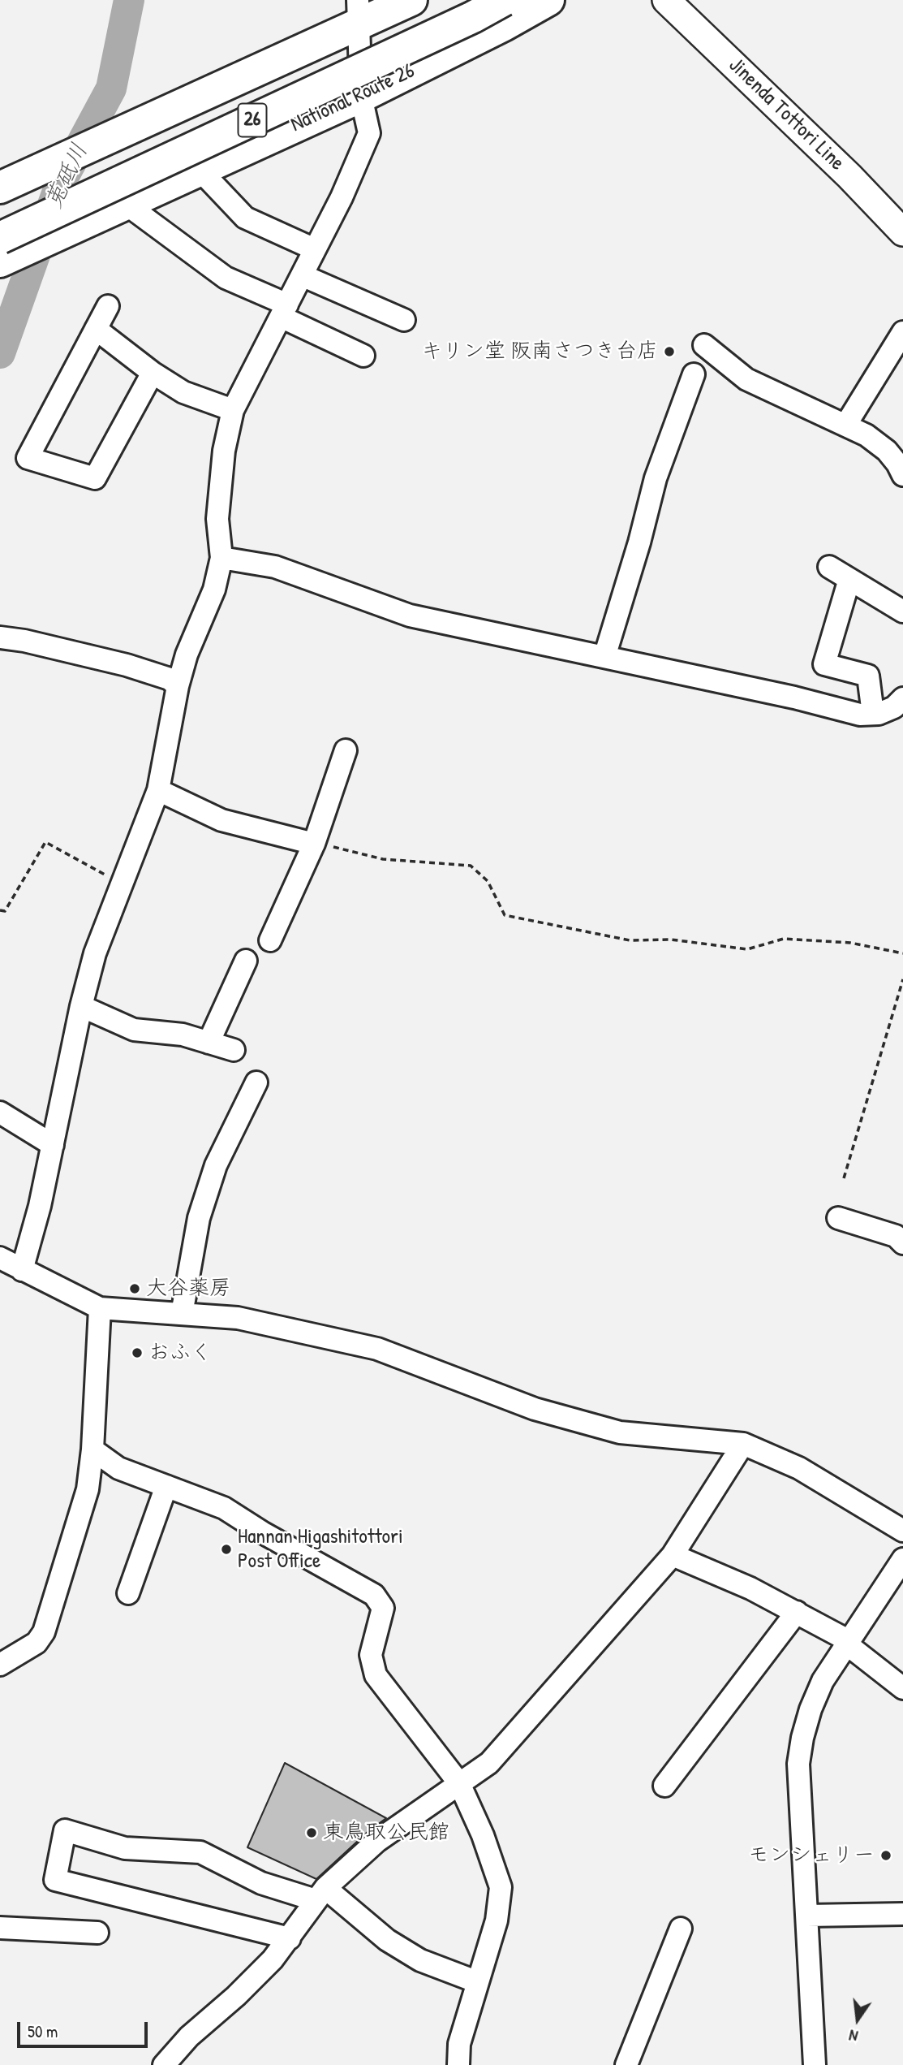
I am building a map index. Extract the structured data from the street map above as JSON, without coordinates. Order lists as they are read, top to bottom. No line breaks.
{"streets":{"highway":["National Route 26","26"],"main road":["Jinenda Tottori Line"]},"crossings":[["National Route 26","26"]],"water":["莵砥川"],"places":["キリン堂 阪南さつき台店","大谷薬房","おふく","Hannan Higashitottori Post Office","東鳥取公民館","モンシェリー"],"scale_bar":"50 m","north":"bottom"}
